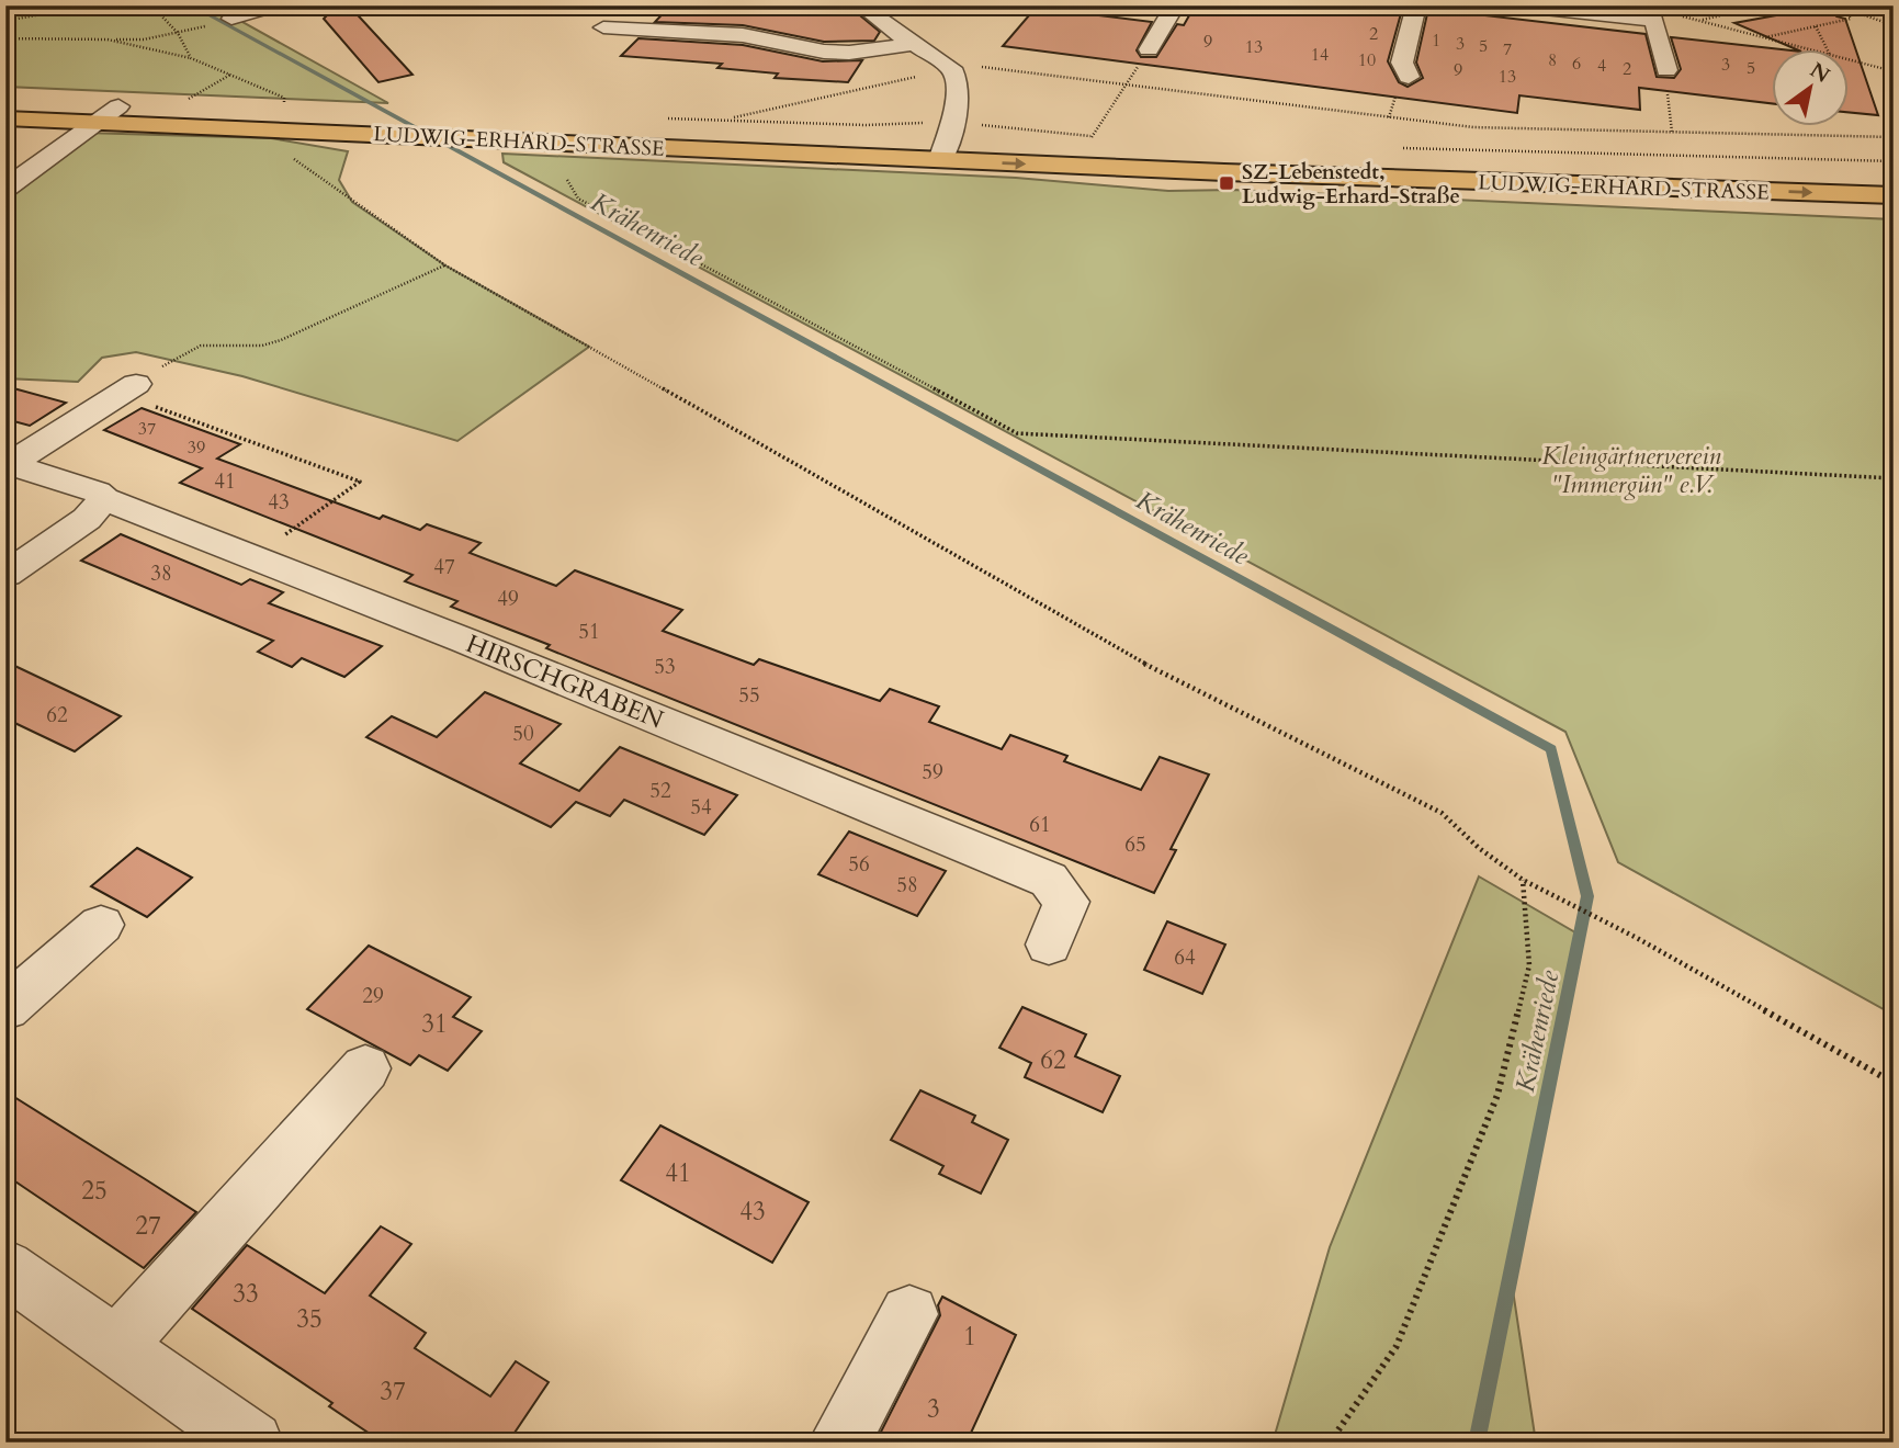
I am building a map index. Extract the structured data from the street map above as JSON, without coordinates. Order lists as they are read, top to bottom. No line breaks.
{"streets":{"main road":["LUDWIG-ERHARD-STRASSE"],"street":["HIRSCHGRABEN"]},"water":["Krähenriede"],"parks":["Kleingärtnerverein \"Immergün\" e.V."],"places":{"transit":["SZ-Lebenstedt, Ludwig-Erhard-Straße"]},"house_numbers":["2","1","9","3","5","13","7","14","10","8","6","3","4","5","2","9","13","37","39","41","43","47","38","49","51","53","55","62","50","59","52","54","61","65","56","58","64","29","31","62","41","25","43","27","33","35","1","37","3"],"north":"top right"}
